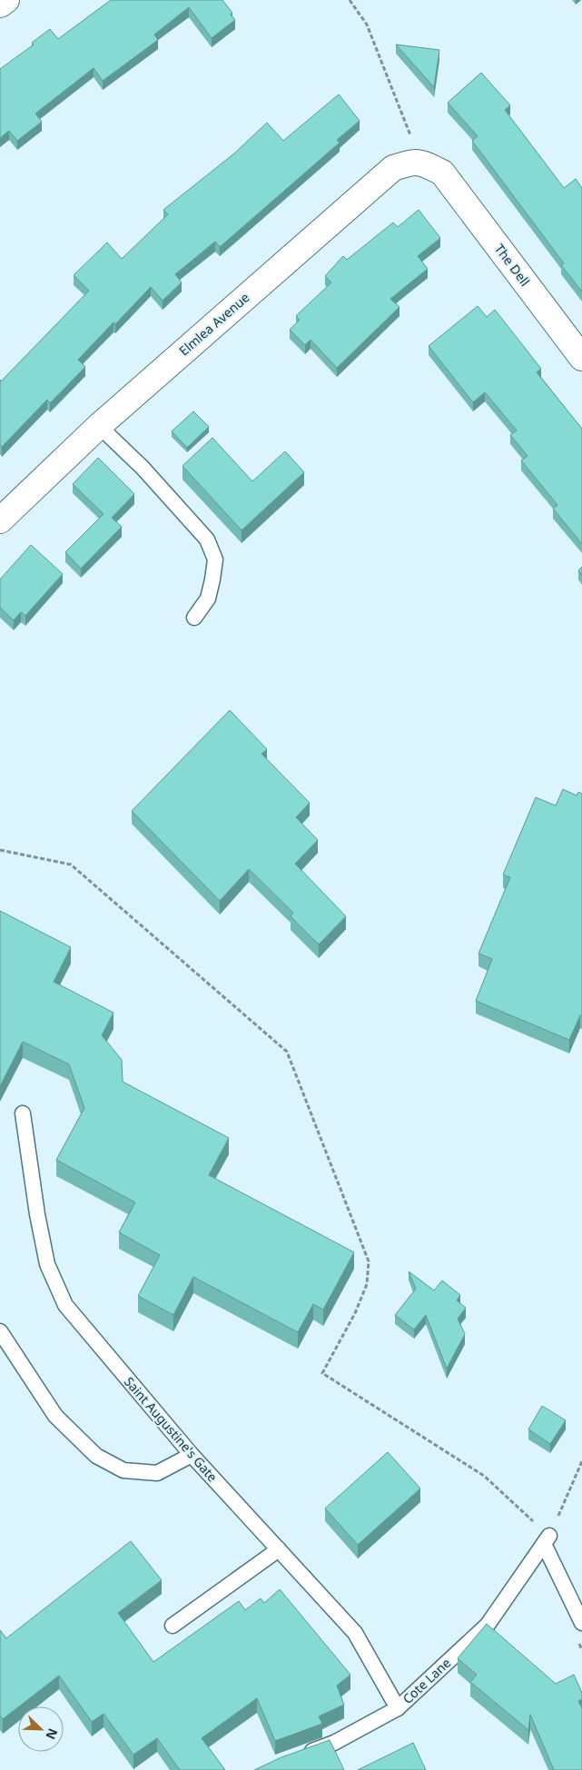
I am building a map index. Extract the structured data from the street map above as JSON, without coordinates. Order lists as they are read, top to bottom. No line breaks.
{"streets":{"street":["The Dell","Elmlea Avenue"],"lane":["Saint Augustine's Gate","Cote Lane"]},"crossings":[["The Dell","Elmlea Avenue"],["Saint Augustine's Gate","Cote Lane"]],"north":"bottom right"}
